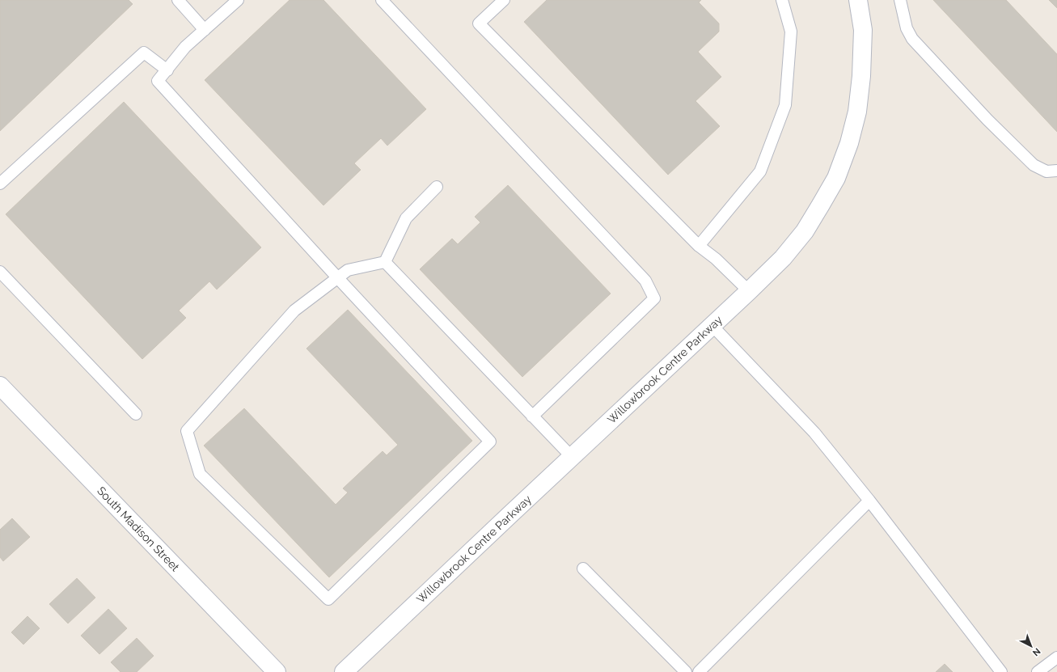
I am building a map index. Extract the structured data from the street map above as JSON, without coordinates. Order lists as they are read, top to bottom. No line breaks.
{"streets":{"street":["Willowbrook Centre Parkway","South Madison Street"]},"north":"bottom right"}
